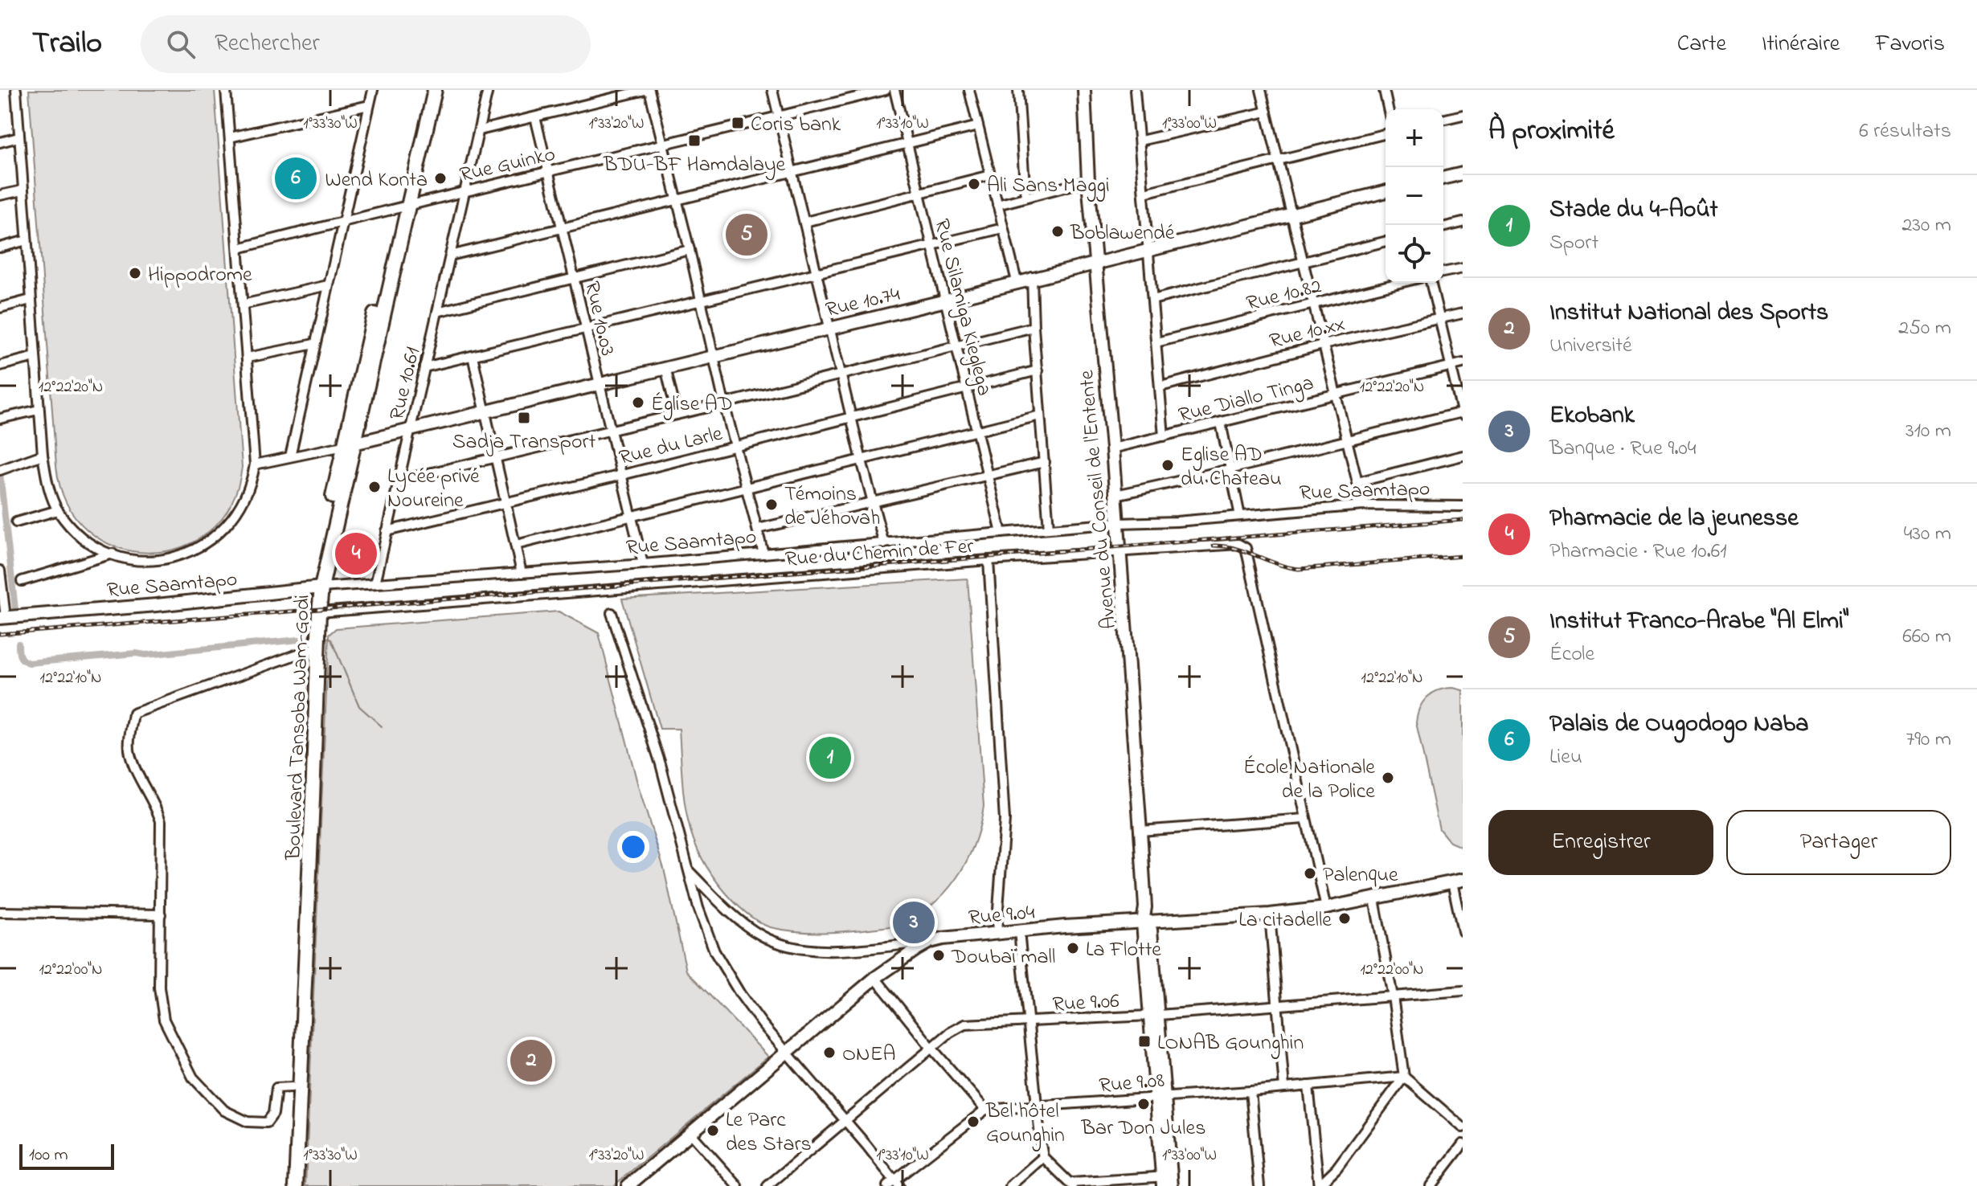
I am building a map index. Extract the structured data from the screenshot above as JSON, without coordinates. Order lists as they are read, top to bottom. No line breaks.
{"streets":{"main road":["Rue 10.74","Rue Saamtapo","Avenue du Conseil de l'Entente","Boulevard Tansoba Wam-Godi","Rue 9.04"],"street":["Rue Guinko","Rue 10.82","Rue Silamiga Kieglega","Rue 10.03","Rue 10.xx","Rue 10.61","Rue Diallo Tinga","Rue du Larle","Rue du Chemin de Fer","Rue 9.06","Rue 9.08"]},"crossings":[["Rue Guinko","Rue 10.03"],["Rue Guinko","Rue 10.61"],["Rue Guinko","Boulevard Tansoba Wam-Godi"],["Rue 10.74","Rue Silamiga Kieglega"],["Rue 10.74","Rue 10.03"],["Rue 10.74","Rue 10.61"],["Rue 10.74","Avenue du Conseil de l'Entente"],["Rue 10.74","Boulevard Tansoba Wam-Godi"],["Rue Silamiga Kieglega","Rue du Larle"],["Rue Silamiga Kieglega","Rue Saamtapo"],["Rue 10.03","Rue du Larle"],["Rue 10.03","Rue Saamtapo"],["Rue 10.61","Rue du Larle"],["Rue 10.61","Rue Saamtapo"],["Rue Diallo Tinga","Avenue du Conseil de l'Entente"],["Rue Saamtapo","Avenue du Conseil de l'Entente"],["Rue Saamtapo","Boulevard Tansoba Wam-Godi"],["Avenue du Conseil de l'Entente","Rue du Chemin de Fer"],["Avenue du Conseil de l'Entente","Rue 9.04"],["Avenue du Conseil de l'Entente","Rue 9.06"],["Avenue du Conseil de l'Entente","Rue 9.08"],["Rue du Chemin de Fer","Boulevard Tansoba Wam-Godi"]],"places":{"transit":["Coris bank","BDU-BF Hamdalaye","Sadja Transport","LONAB Gounghin"],"other":["Wend Konta","Ali Sans Maggi","Boblawendé","Hippodrome","Église AD","Eglise AD du Chateau","Lycée privé Noureine","Témoins de Jéhovah","École Nationale de la Police","Palenque","La citadelle","La Flotte","Doubaï mall","ONEA","Bar Don Jules","Bel hôtel Gounghin","Le Parc des Stars"]},"scale_bar":"100 m","page":{"header":"Trailo","search":"Rechercher","nav":["Carte","Itinéraire","Favoris"],"heading":["À proximité","6 résultats"],"map_buttons":["+","−"],"pins":["6","5","4","1","3","2"],"list":[{"mark":"1","name":"Stade du 4-Août","note":"Sport","value":"230 m"},{"mark":"2","name":"Institut National des Sports","note":"Université","value":"250 m"},{"mark":"3","name":"Ekobank","note":"Banque · Rue 9.04","value":"310 m"},{"mark":"4","name":"Pharmacie de la jeunesse","note":"Pharmacie · Rue 10.61","value":"430 m"},{"mark":"5","name":"Institut Franco-Arabe \"Al Elmi\"","note":"École","value":"660 m"},{"mark":"6","name":"Palais de Ougodogo Naba","note":"Lieu","value":"790 m"}],"buttons":["Enregistrer","Partager"],"scale":"100 m"},"coordinates":["1°33'30\"W","1°33'20\"W","1°33'10\"W","1°33'00\"W","12°22'20\"N","12°22'10\"N","12°22'00\"N"]}
